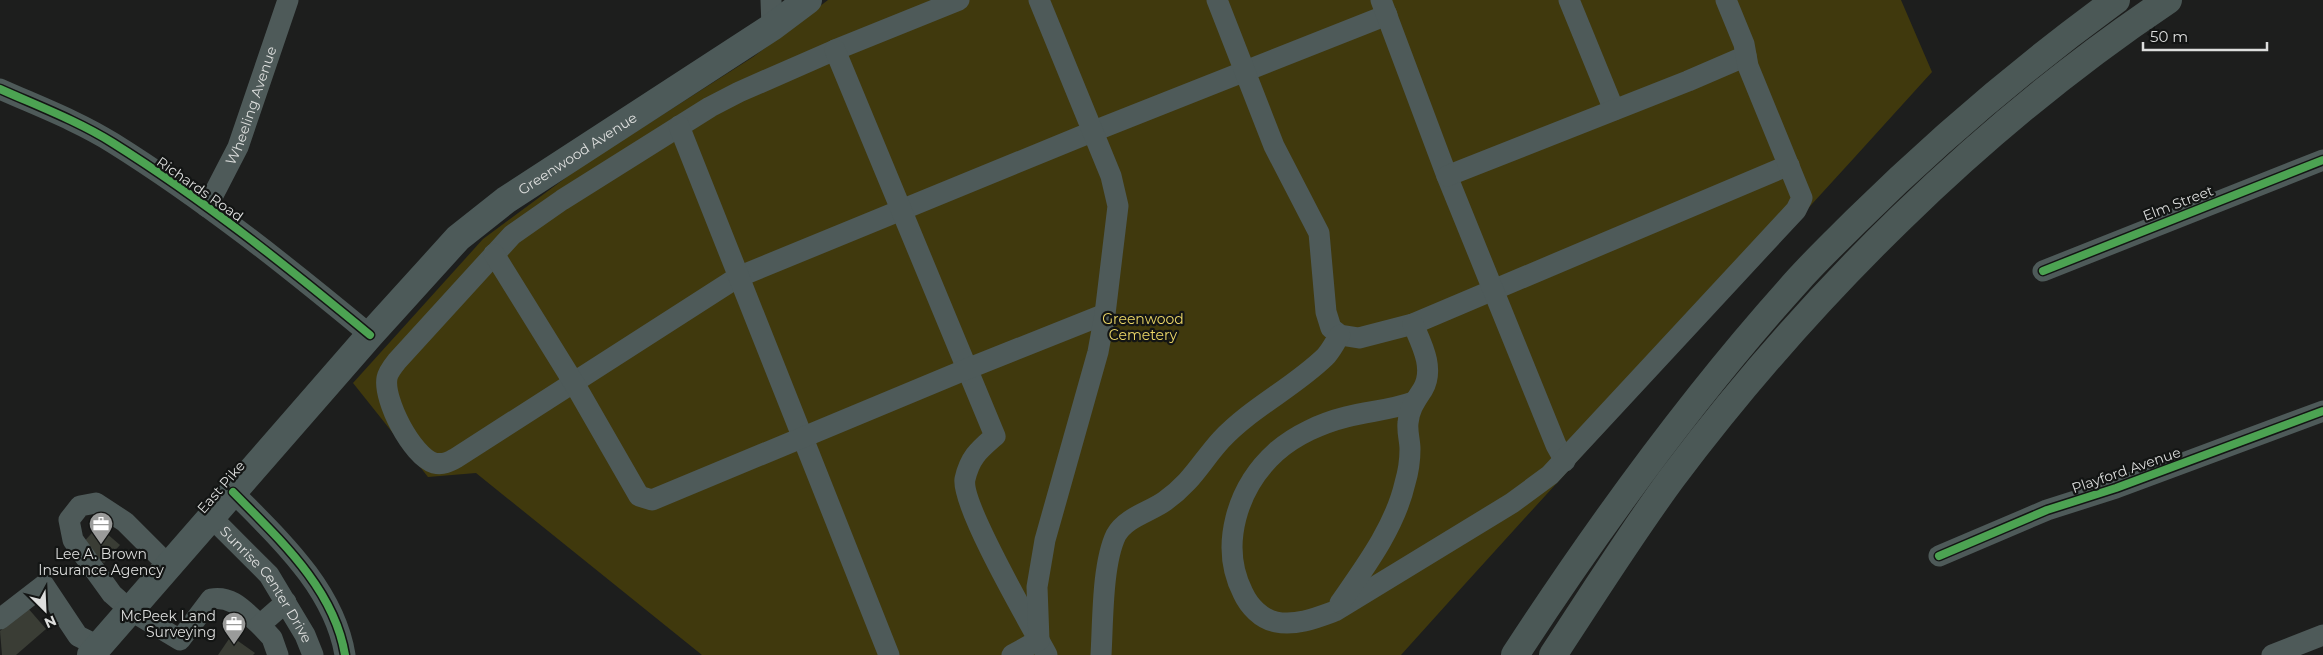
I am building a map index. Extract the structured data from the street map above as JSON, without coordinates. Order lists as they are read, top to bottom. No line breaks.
{"streets":{"main road":["Greenwood Avenue","East Pike"],"street":["Wheeling Avenue","Richards Road","Elm Street","Playford Avenue","Sunrise Center Drive"]},"crossings":[["Wheeling Avenue","Richards Road"],["Greenwood Avenue","Richards Road"],["Greenwood Avenue","East Pike"],["Richards Road","East Pike"],["East Pike","Sunrise Center Drive"]],"parks":["Greenwood Cemetery"],"places":{"office":["Lee A. Brown Insurance Agency","McPeek Land Surveying"]},"scale_bar":"50 m","north":"bottom right"}
